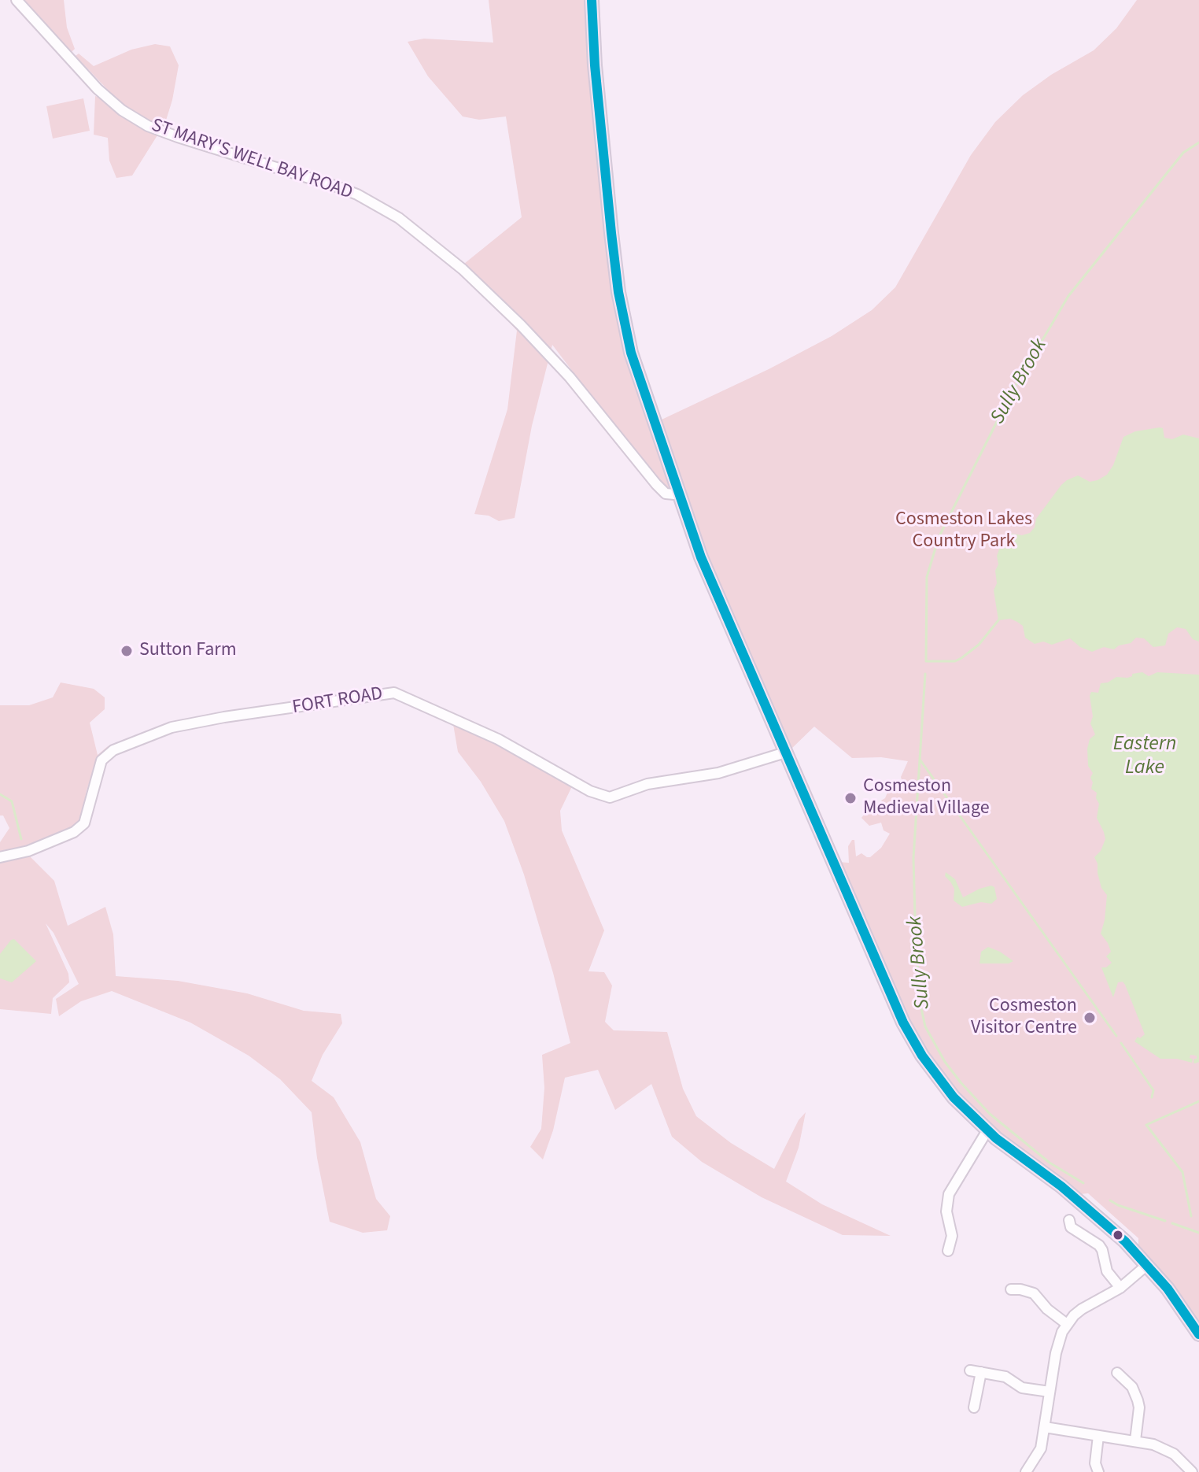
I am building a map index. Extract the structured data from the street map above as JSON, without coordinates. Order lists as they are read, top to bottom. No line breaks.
{"streets":{"street":["ST MARY'S WELL BAY ROAD","FORT ROAD"]},"water":["Sully Brook","Eastern Lake"],"parks":["Cosmeston Lakes Country Park"],"places":["Sutton Farm","Cosmeston Medieval Village","Cosmeston Visitor Centre"]}
